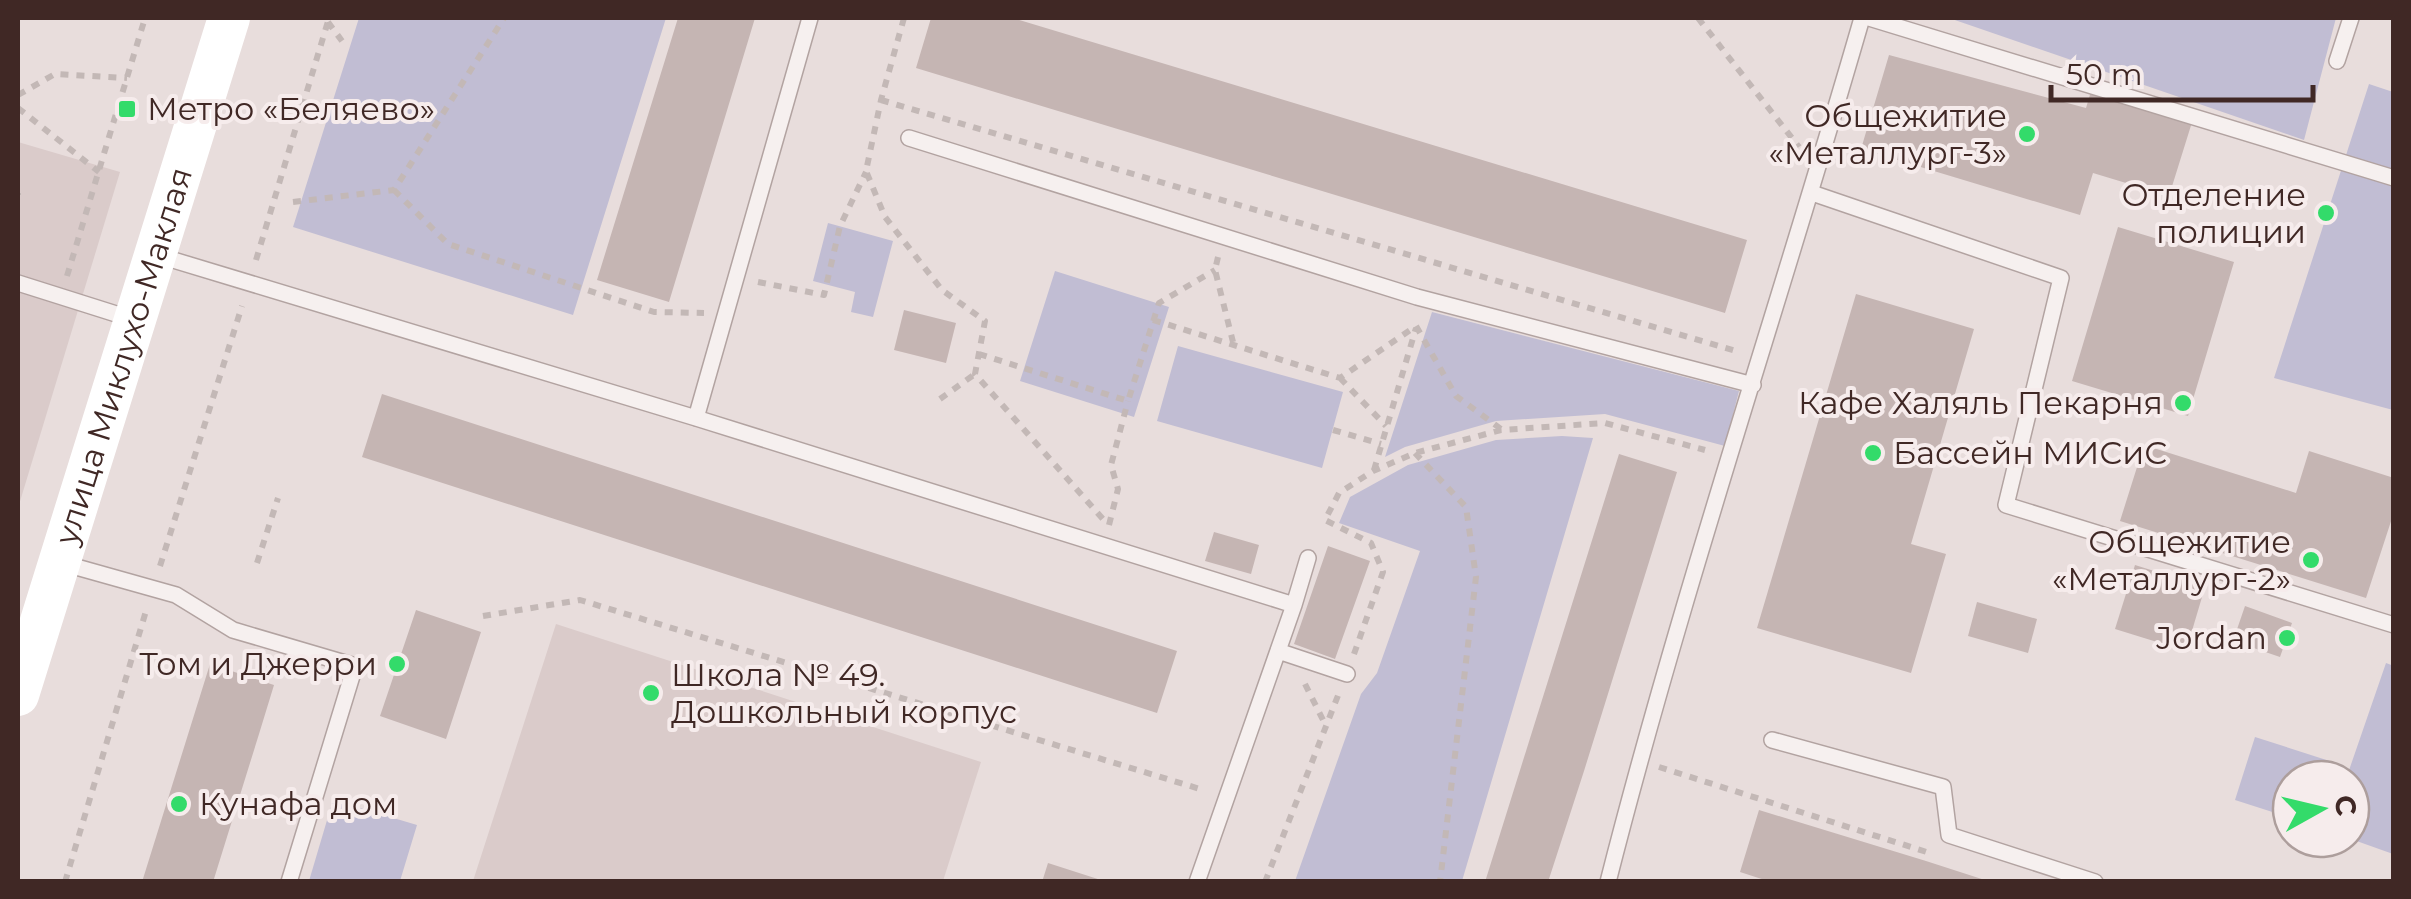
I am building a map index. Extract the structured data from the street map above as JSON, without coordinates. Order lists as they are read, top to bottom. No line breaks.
{"streets":{"main road":["улица Миклухо-Маклая"]},"places":{"transit":["Метро «Беляево»"],"other":["Общежитие «Металлург-3»","Отделение полиции","Кафе Халяль Пекарня","Бассейн МИСиС","Общежитие «Металлург-2»","Jordan","Том и Джерри","Школа № 49. Дошкольный корпус","Кунафа дом"]},"scale_bar":"50 m","north":"right"}
